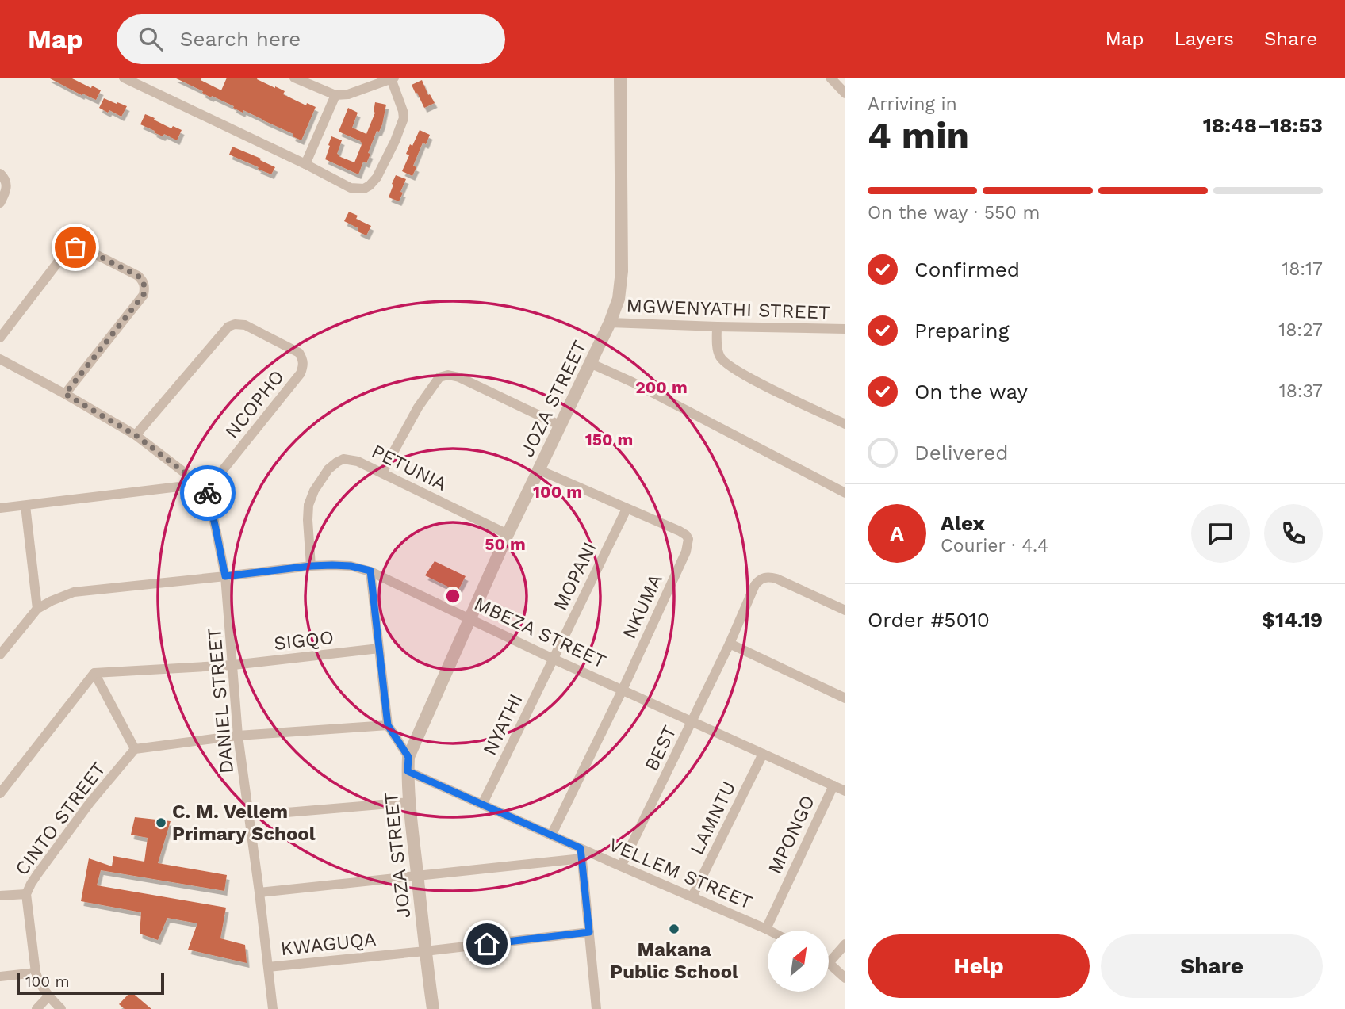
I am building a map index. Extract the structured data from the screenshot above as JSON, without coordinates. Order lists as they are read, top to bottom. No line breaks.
{"streets":{"street":["MGWENYATHI STREET","JOZA STREET","NCOPHO","PETUNIA","MOPANI","NKUMA","MBEZA STREET","SIGQO","DANIEL STREET","NYATHI","BEST","LAMNTU","CINTO STREET","MPONGO","VELLEM STREET","KWAGUQA"]},"crossings":[["MGWENYATHI STREET","JOZA STREET"],["JOZA STREET","PETUNIA"],["JOZA STREET","NKUMA"],["JOZA STREET","MBEZA STREET"],["JOZA STREET","VELLEM STREET"],["JOZA STREET","KWAGUQA"],["NCOPHO","DANIEL STREET"],["PETUNIA","MBEZA STREET"],["MOPANI","NKUMA"],["MOPANI","MBEZA STREET"],["MOPANI","NYATHI"],["NKUMA","MBEZA STREET"],["NKUMA","VELLEM STREET"],["MBEZA STREET","DANIEL STREET"],["MBEZA STREET","NYATHI"],["MBEZA STREET","BEST"],["MBEZA STREET","LAMNTU"],["MBEZA STREET","MPONGO"],["SIGQO","DANIEL STREET"],["DANIEL STREET","KWAGUQA"],["NYATHI","VELLEM STREET"],["BEST","VELLEM STREET"],["LAMNTU","VELLEM STREET"],["MPONGO","VELLEM STREET"]],"places":["C. M. Vellem Primary School","Makana Public School"],"scale_bar":"100 m","north":"top right","page":{"header":"Map","search":"Search here","nav":["Map","Layers","Share"],"heading":["4 min","Arriving in","18:48–18:53"],"panel":["Alex","Courier · 4.4","Order #5010","$14.19"],"bar":"On the way · 550 m","list":[["Confirmed","18:17"],["Preparing","18:27"],["On the way","18:37"],"Delivered"],"round":"A","buttons":["Help","Share"],"scale":"100 m"},"rings":["200 m","150 m","100 m","50 m"]}
